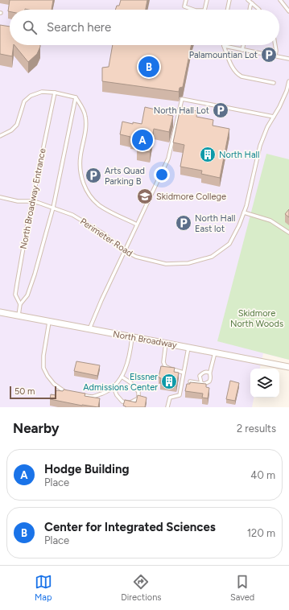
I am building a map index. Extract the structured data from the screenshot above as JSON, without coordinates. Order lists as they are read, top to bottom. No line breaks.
{"streets":{"street":["North Broadway"],"lane":["North Broadway Entrance","Perimeter Road"]},"crossings":[["North Broadway Entrance","Perimeter Road"],["North Broadway Entrance","North Broadway"]],"parks":["Skidmore North Woods"],"places":{"parking":["Palamountian Lot","North Hall Lot","Arts Quad Parking B","North Hall East lot"],"building":["North Hall","Elssner Admissions Center"],"school or university":["Skidmore College"]},"scale_bar":"50 m","page":{"search":"Search here","pins":["B","A"],"scale":"50 m","heading":["Nearby","2 results"],"list":[{"mark":"A","name":"Hodge Building","note":"Place","value":"40 m"},{"mark":"B","name":"Center for Integrated Sciences","note":"Place","value":"120 m"}],"nav":["Map","Directions","Saved"]}}
